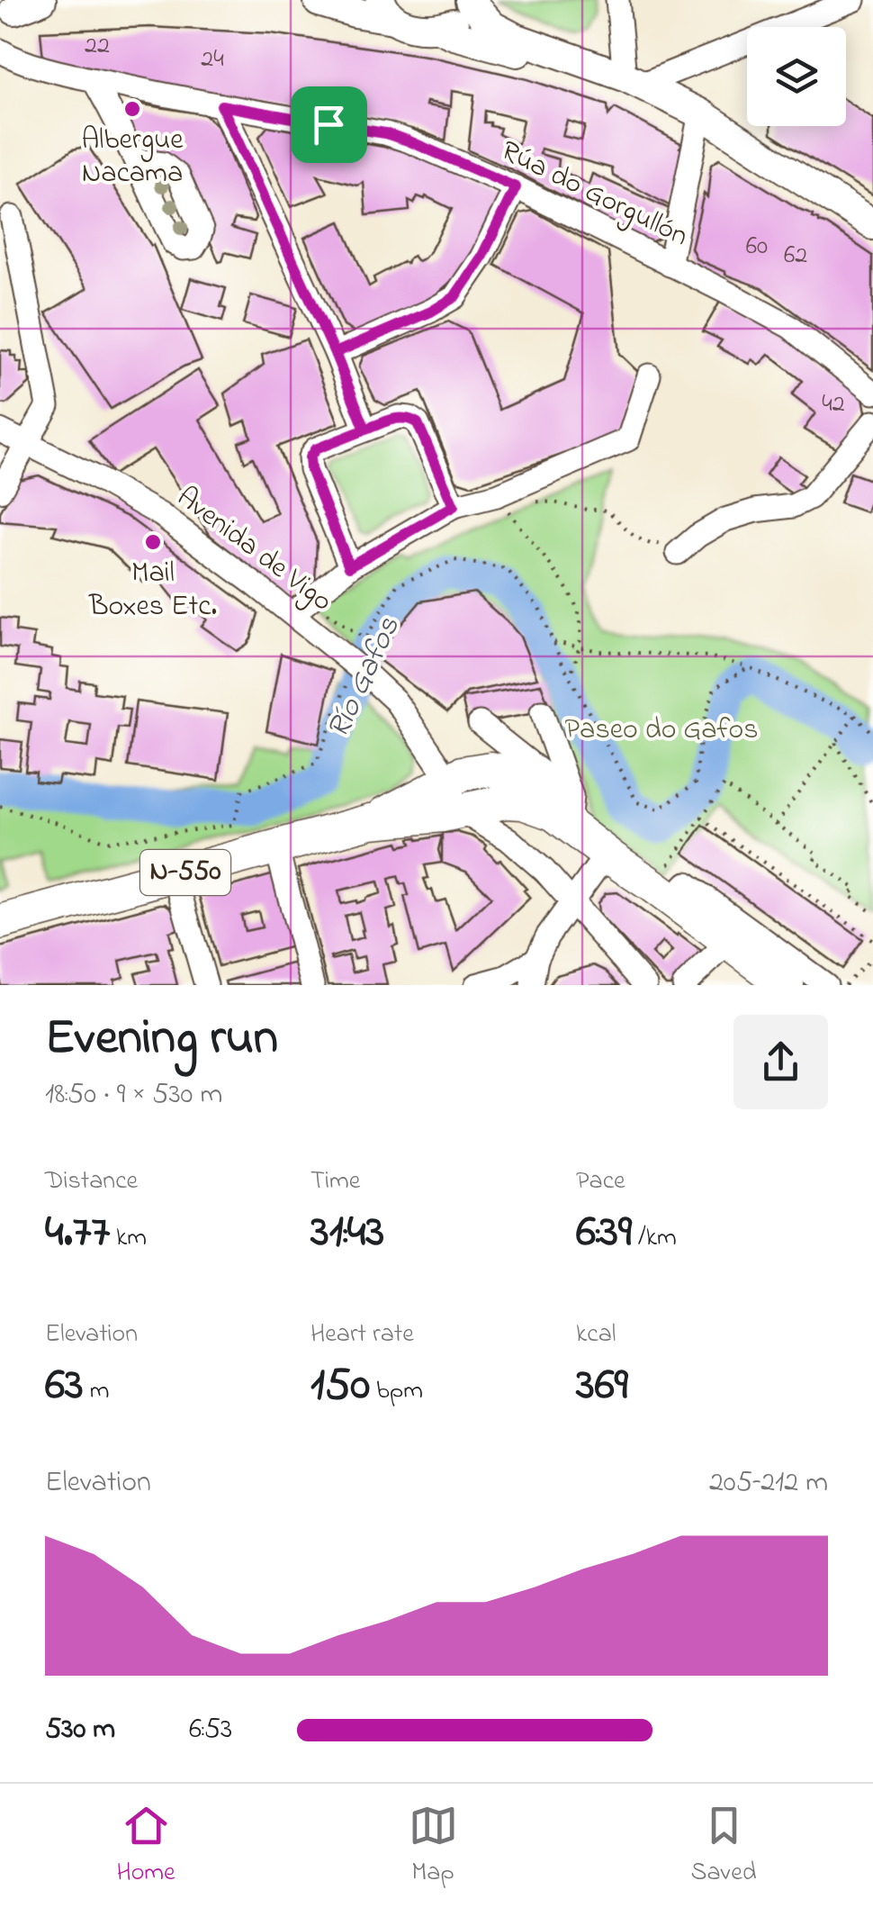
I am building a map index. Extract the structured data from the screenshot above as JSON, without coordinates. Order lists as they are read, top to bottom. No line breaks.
{"streets":{"highway":["N-550"],"street":["Rúa do Gorgullón","Avenida de Vigo"]},"crossings":[["Avenida de Vigo","N-550"]],"water":["Río Gafos"],"parks":["Paseo do Gafos"],"places":["Albergue Nacama","Mail Boxes Etc."],"house_numbers":["22","24","60","62","42"],"page":{"heading":["Evening run","18:50 · 9 × 530 m"],"stats":[["Distance","4.77 km"],["Time","31:43"],["Pace","6:39 /km"],["Elevation","63 m"],["Heart rate","150 bpm"],["kcal","369"]],"chart":["Elevation","205–212 m"],"list":[{"name":"530 m","note":"6:53"}],"tabs":["Home","Map","Saved"]}}
